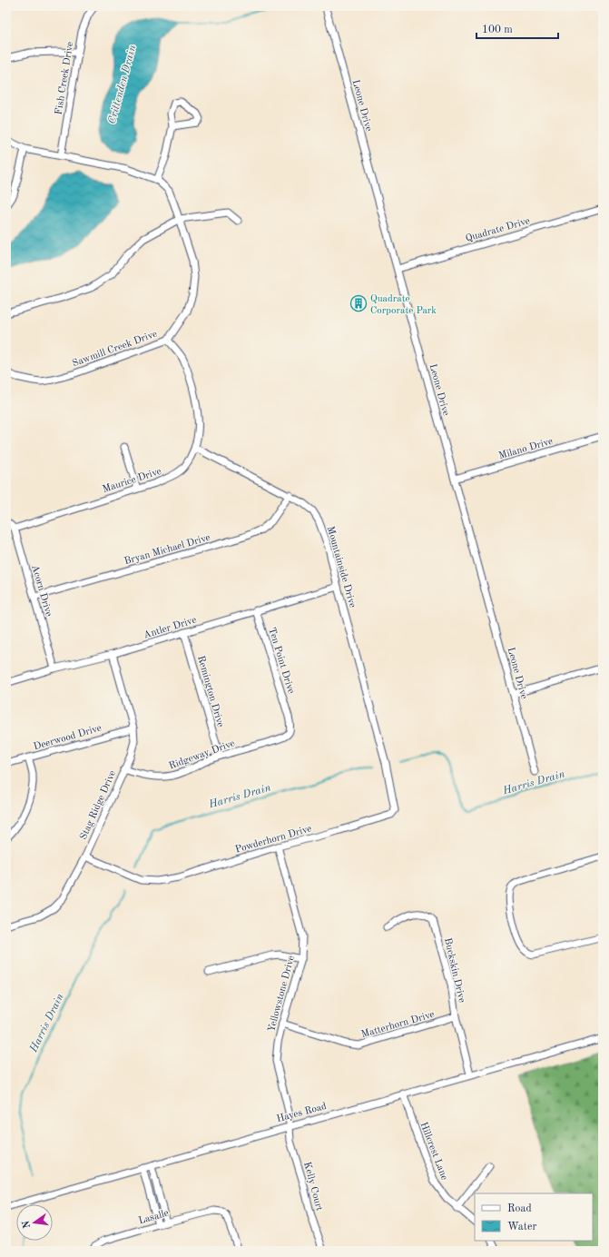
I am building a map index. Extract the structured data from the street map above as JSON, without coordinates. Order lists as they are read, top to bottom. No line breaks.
{"streets":{"street":["Fish Creek Drive","Leone Drive","Quadrate Drive","Sawmill Creek Drive","Milano Drive","Maurice Drive","Bryan Michael Drive","Mountainside Drive","Acorn Drive","Antler Drive","Ten Point Drive","Remington Drive","Deerwood Drive","Ridgeway Drive","Stag Ridge Drive","Powderhorn Drive","Buckskin Drive","Yellowstone Drive","Matterhorn Drive","Hayes Road","Hillcrest Lane","Kelly Court","Lasalle"]},"crossings":[["Leone Drive","Quadrate Drive"],["Leone Drive","Milano Drive"],["Sawmill Creek Drive","Maurice Drive"],["Maurice Drive","Mountainside Drive"],["Maurice Drive","Acorn Drive"],["Bryan Michael Drive","Mountainside Drive"],["Bryan Michael Drive","Acorn Drive"],["Mountainside Drive","Antler Drive"],["Mountainside Drive","Powderhorn Drive"],["Acorn Drive","Antler Drive"],["Antler Drive","Ten Point Drive"],["Antler Drive","Remington Drive"],["Antler Drive","Stag Ridge Drive"],["Ten Point Drive","Ridgeway Drive"],["Remington Drive","Ridgeway Drive"],["Deerwood Drive","Stag Ridge Drive"],["Ridgeway Drive","Stag Ridge Drive"],["Stag Ridge Drive","Powderhorn Drive"],["Powderhorn Drive","Yellowstone Drive"],["Buckskin Drive","Matterhorn Drive"],["Buckskin Drive","Hayes Road"],["Yellowstone Drive","Matterhorn Drive"],["Yellowstone Drive","Hayes Road"],["Yellowstone Drive","Kelly Court"],["Hayes Road","Hillcrest Lane"],["Hayes Road","Kelly Court"]],"water":["Crittenden Drain","Harris Drain"],"places":{"building":["Quadrate Corporate Park"]},"legend":["Road","Water"],"scale_bar":"100 m","north":"left"}
